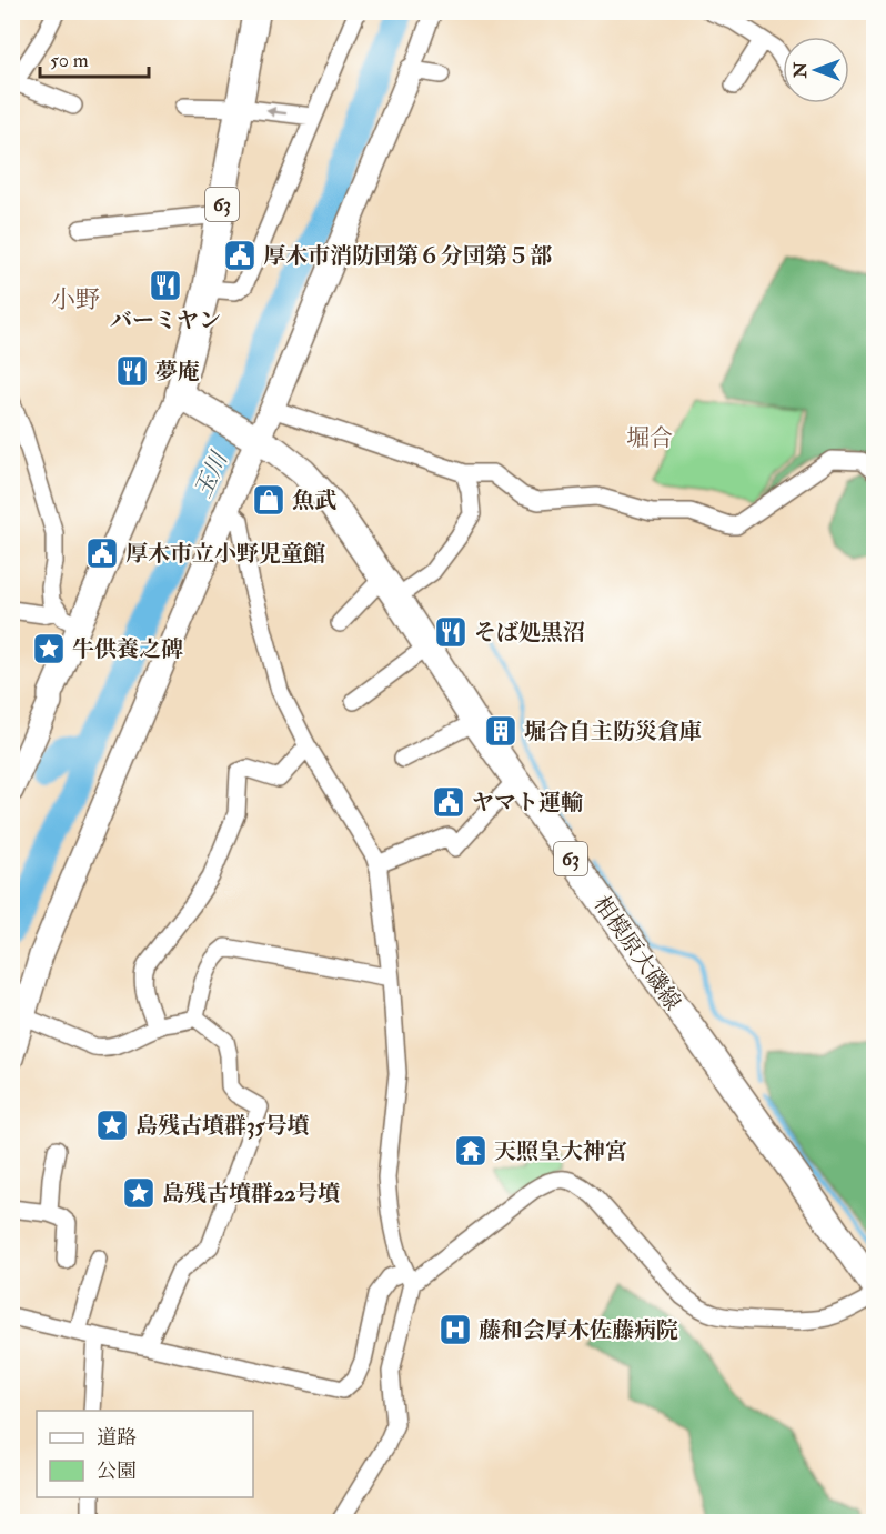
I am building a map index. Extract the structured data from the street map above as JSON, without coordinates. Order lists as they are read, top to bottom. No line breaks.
{"streets":{"main road":["63","相模原大磯線"]},"crossings":[["63","相模原大磯線"]],"districts":["小野","堀合"],"water":["玉川"],"places":{"public building":["厚木市消防団第６分団第５部","厚木市立小野児童館","ヤマト運輸"],"restaurant":["バーミヤン","夢庵","そば処黒沼"],"shop":["魚武"],"place":["牛供養之碑","島残古墳群35号墳","島残古墳群22号墳"],"building":["堀合自主防災倉庫"],"temple":["天照皇大神宮"],"hospital":["藤和会厚木佐藤病院"]},"legend":["道路","公園"],"scale_bar":"50 m","north":"left"}
